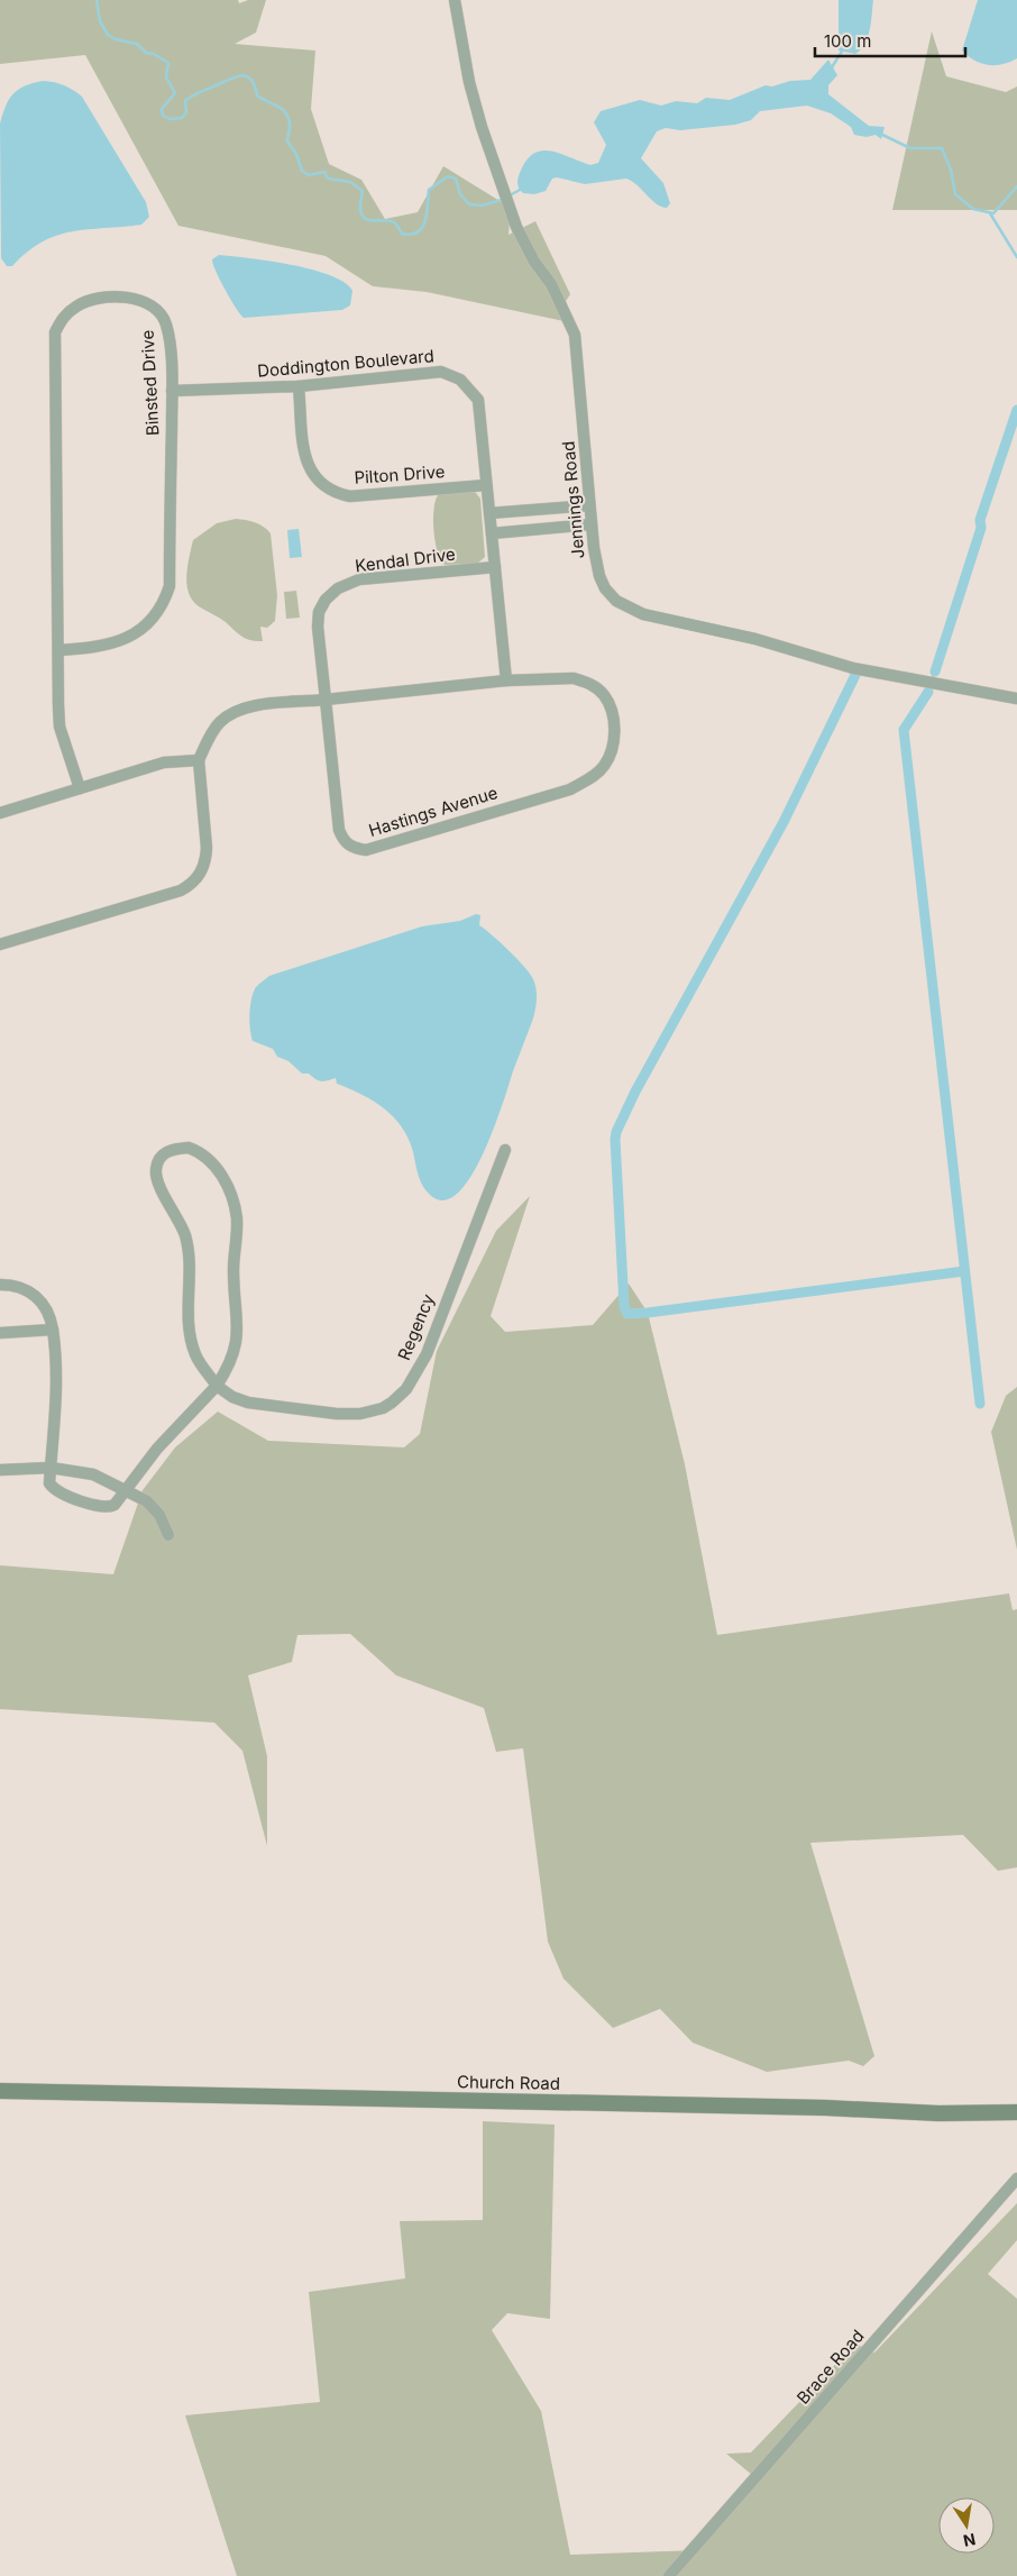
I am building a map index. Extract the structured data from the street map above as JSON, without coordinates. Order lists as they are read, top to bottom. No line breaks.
{"streets":{"main road":["Church Road"],"street":["Doddington Boulevard","Binsted Drive","Pilton Drive","Jennings Road","Kendal Drive","Hastings Avenue","Regency","Brace Road"]},"crossings":[["Doddington Boulevard","Binsted Drive"],["Doddington Boulevard","Pilton Drive"],["Doddington Boulevard","Kendal Drive"],["Doddington Boulevard","Hastings Avenue"],["Kendal Drive","Hastings Avenue"]],"scale_bar":"100 m","north":"bottom"}
